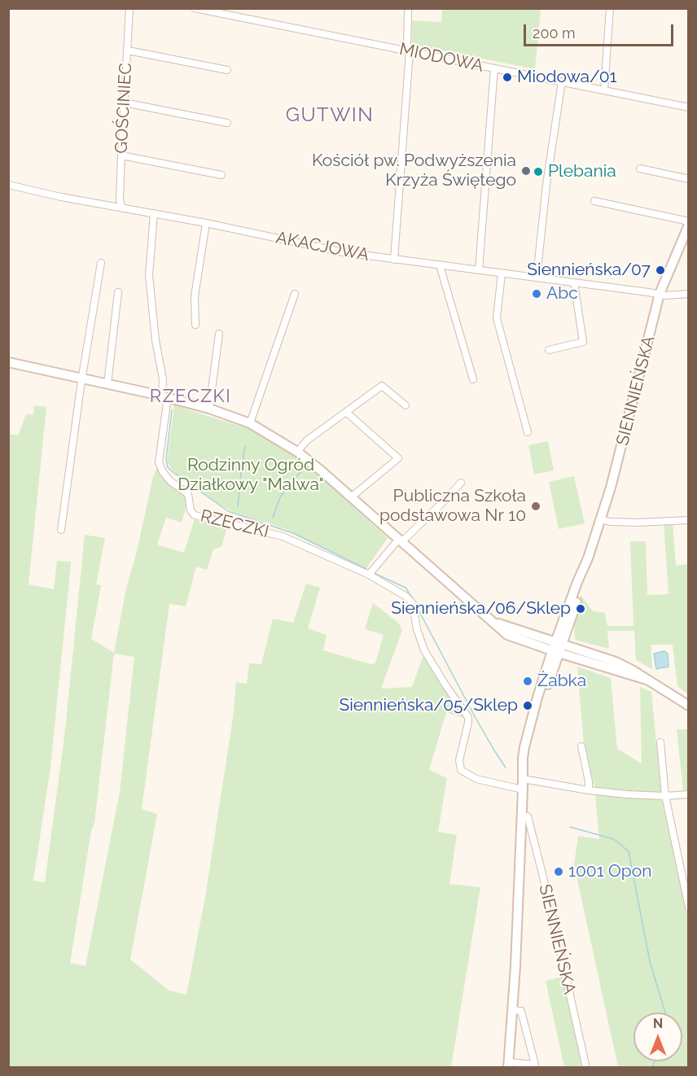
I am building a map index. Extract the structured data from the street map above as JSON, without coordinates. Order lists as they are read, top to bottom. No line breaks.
{"streets":{"main road":["SIENNIEŃSKA"],"street":["MIODOWA","GOŚCINIEC","AKACJOWA","RZECZKI"]},"crossings":[["GOŚCINIEC","AKACJOWA"],["AKACJOWA","SIENNIEŃSKA"],["AKACJOWA","RZECZKI"],["SIENNIEŃSKA","RZECZKI"]],"districts":["GUTWIN","RZECZKI"],"parks":["Rodzinny Ogród Działkowy \"Malwa\""],"places":["Miodowa/01","Kościół pw. Podwyższenia Krzyża Świętego","Plebania","Siennieńska/07","Abc","Publiczna Szkoła podstawowa Nr 10","Siennieńska/06/Sklep","Żabka","Siennieńska/05/Sklep","1001 Opon"],"scale_bar":"200 m","north":"top"}
